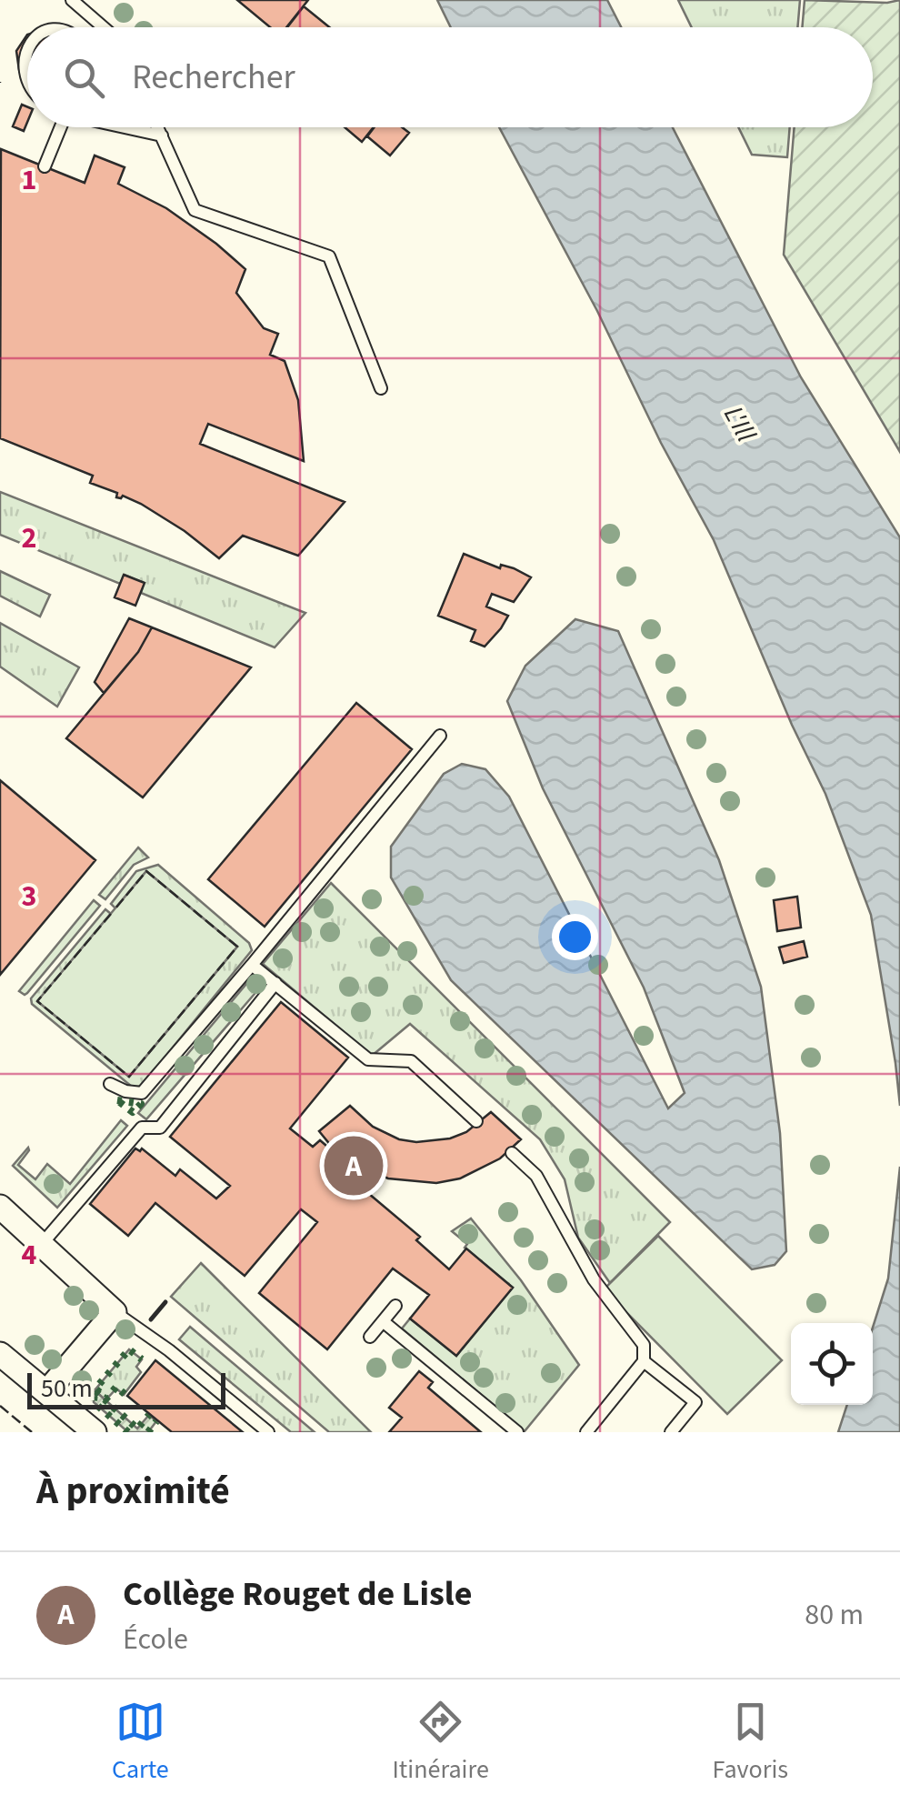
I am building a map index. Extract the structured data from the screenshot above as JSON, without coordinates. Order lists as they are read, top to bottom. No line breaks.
{"water":["L'Ill"],"scale_bar":"50 m","page":{"search":"Rechercher","pins":"A","scale":"50 m","heading":"À proximité","list":[{"mark":"A","name":"Collège Rouget de Lisle","note":"École","value":"80 m"}],"nav":["Carte","Itinéraire","Favoris"]},"grid":{"rows":["1","2","3","4"]}}
